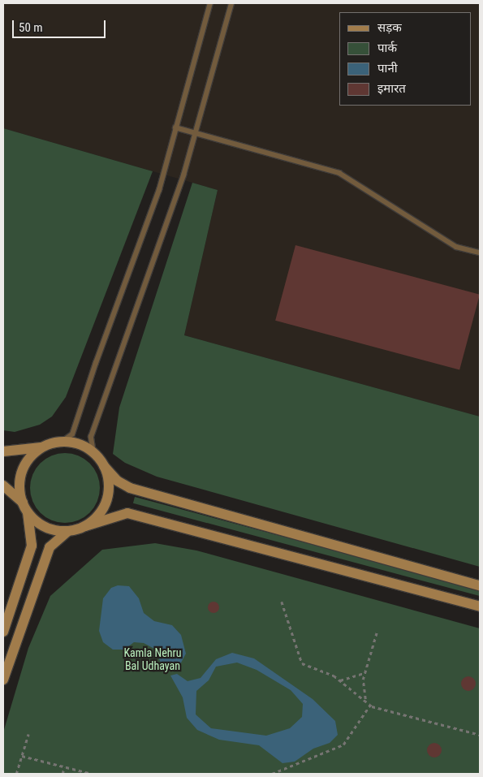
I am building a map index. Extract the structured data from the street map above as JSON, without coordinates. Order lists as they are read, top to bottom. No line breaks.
{"parks":["Kamla Nehru Bal Udhayan"],"legend":["सड़क","पार्क","पानी","इमारत"],"scale_bar":"50 m"}
